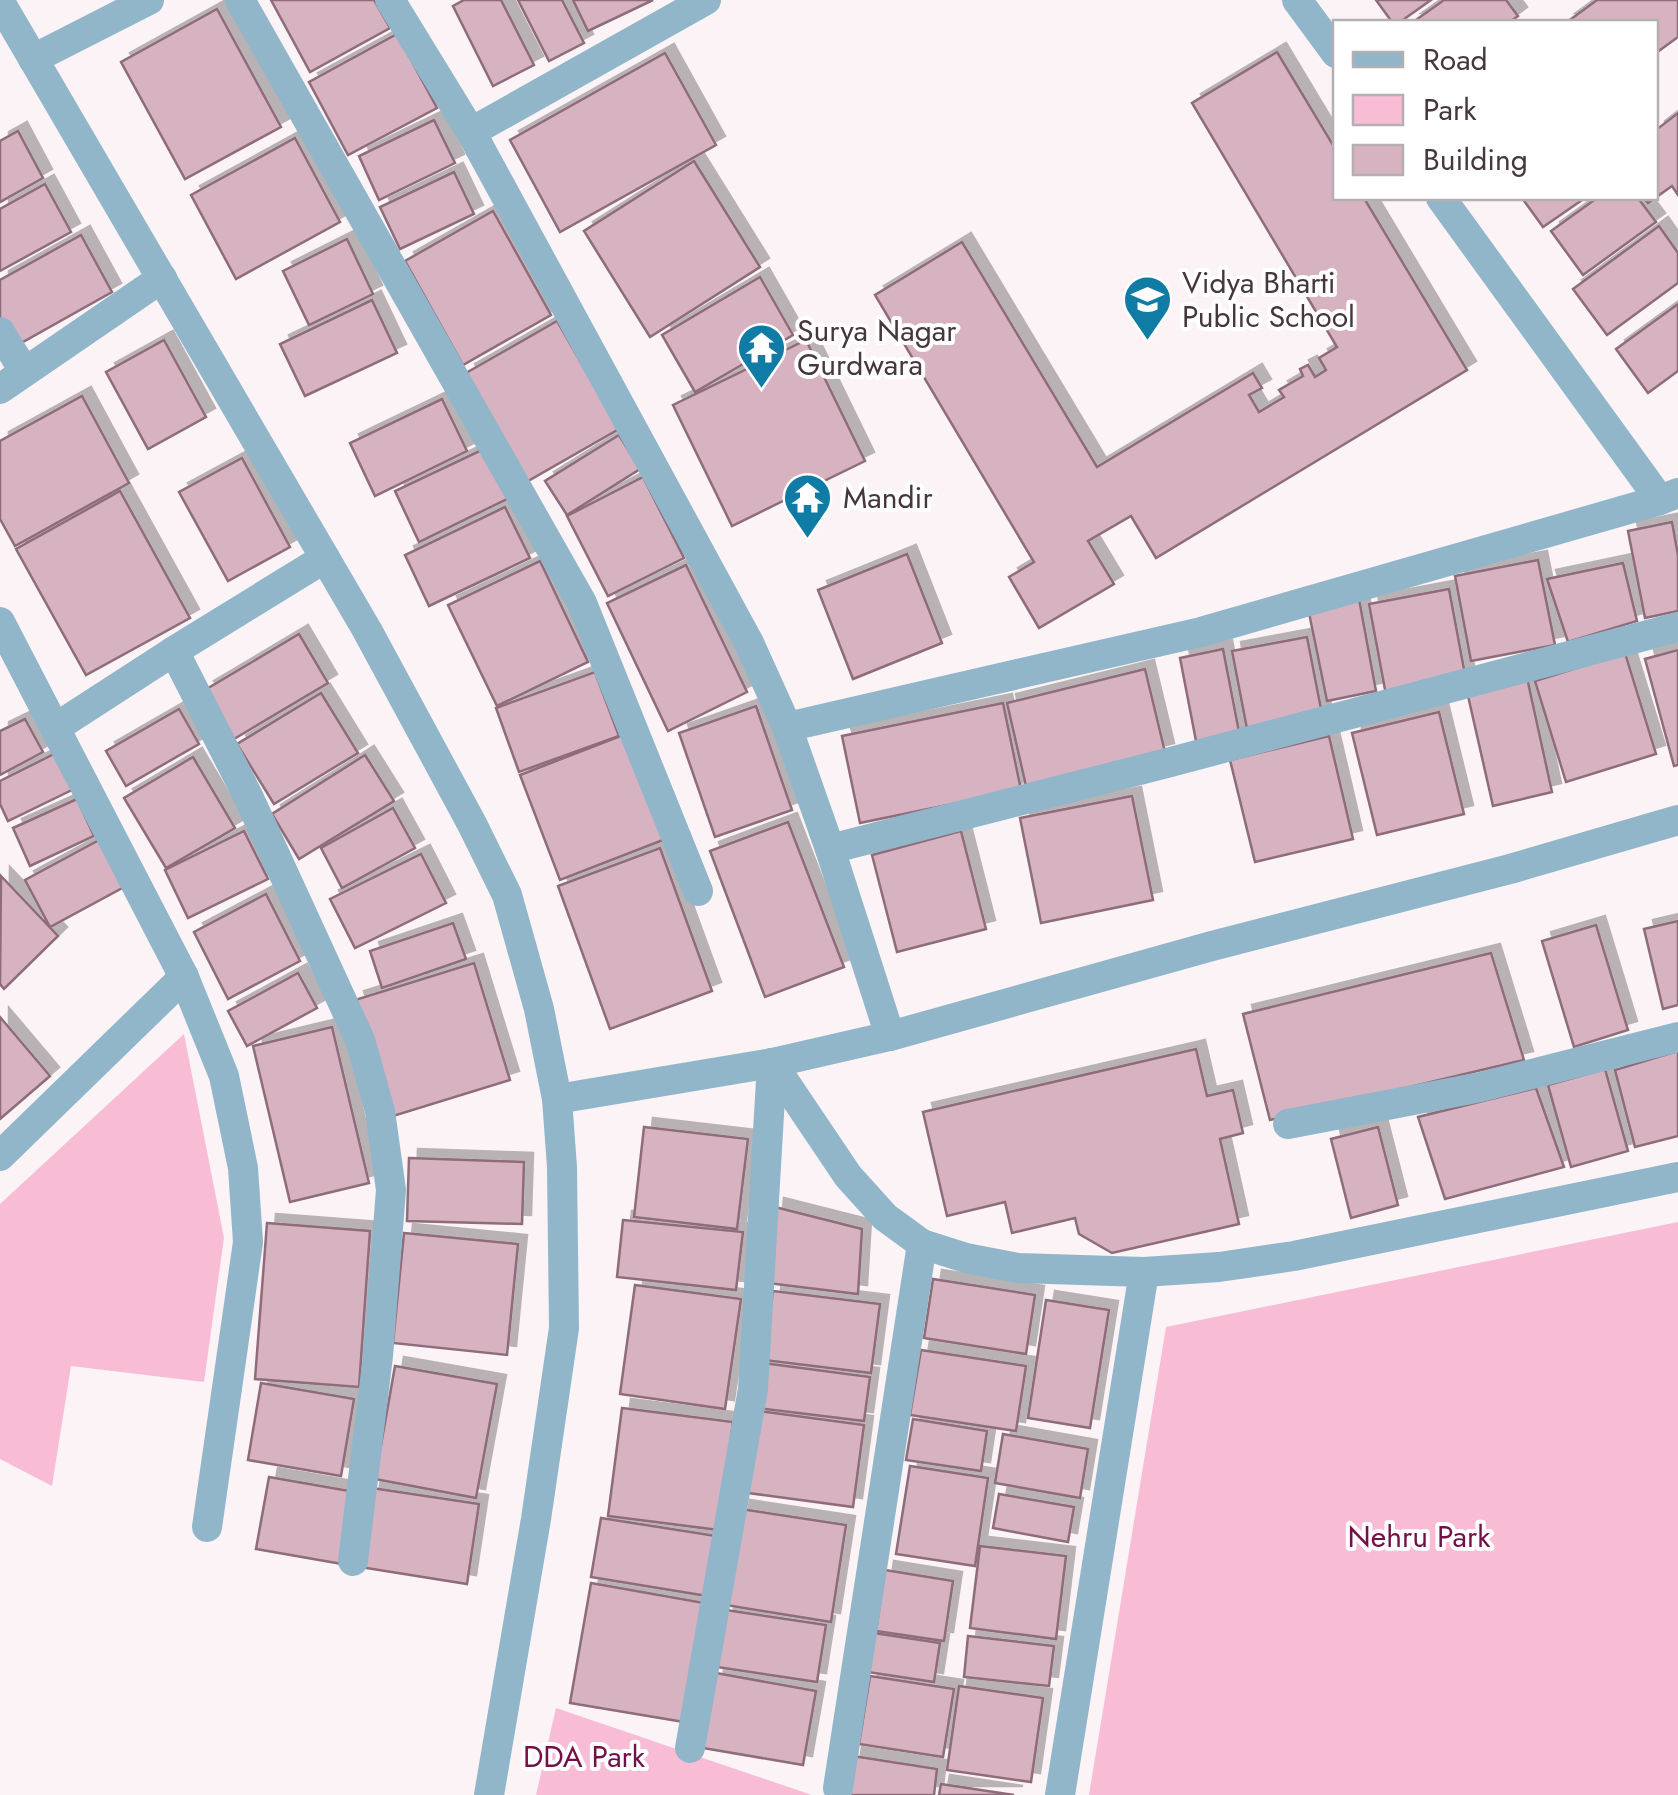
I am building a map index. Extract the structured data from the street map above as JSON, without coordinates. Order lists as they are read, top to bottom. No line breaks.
{"parks":["Nehru Park","DDA Park"],"places":{"school or university":["Vidya Bharti Public School"],"temple":["Surya Nagar Gurdwara","Mandir"]},"legend":["Road","Park","Building"]}
